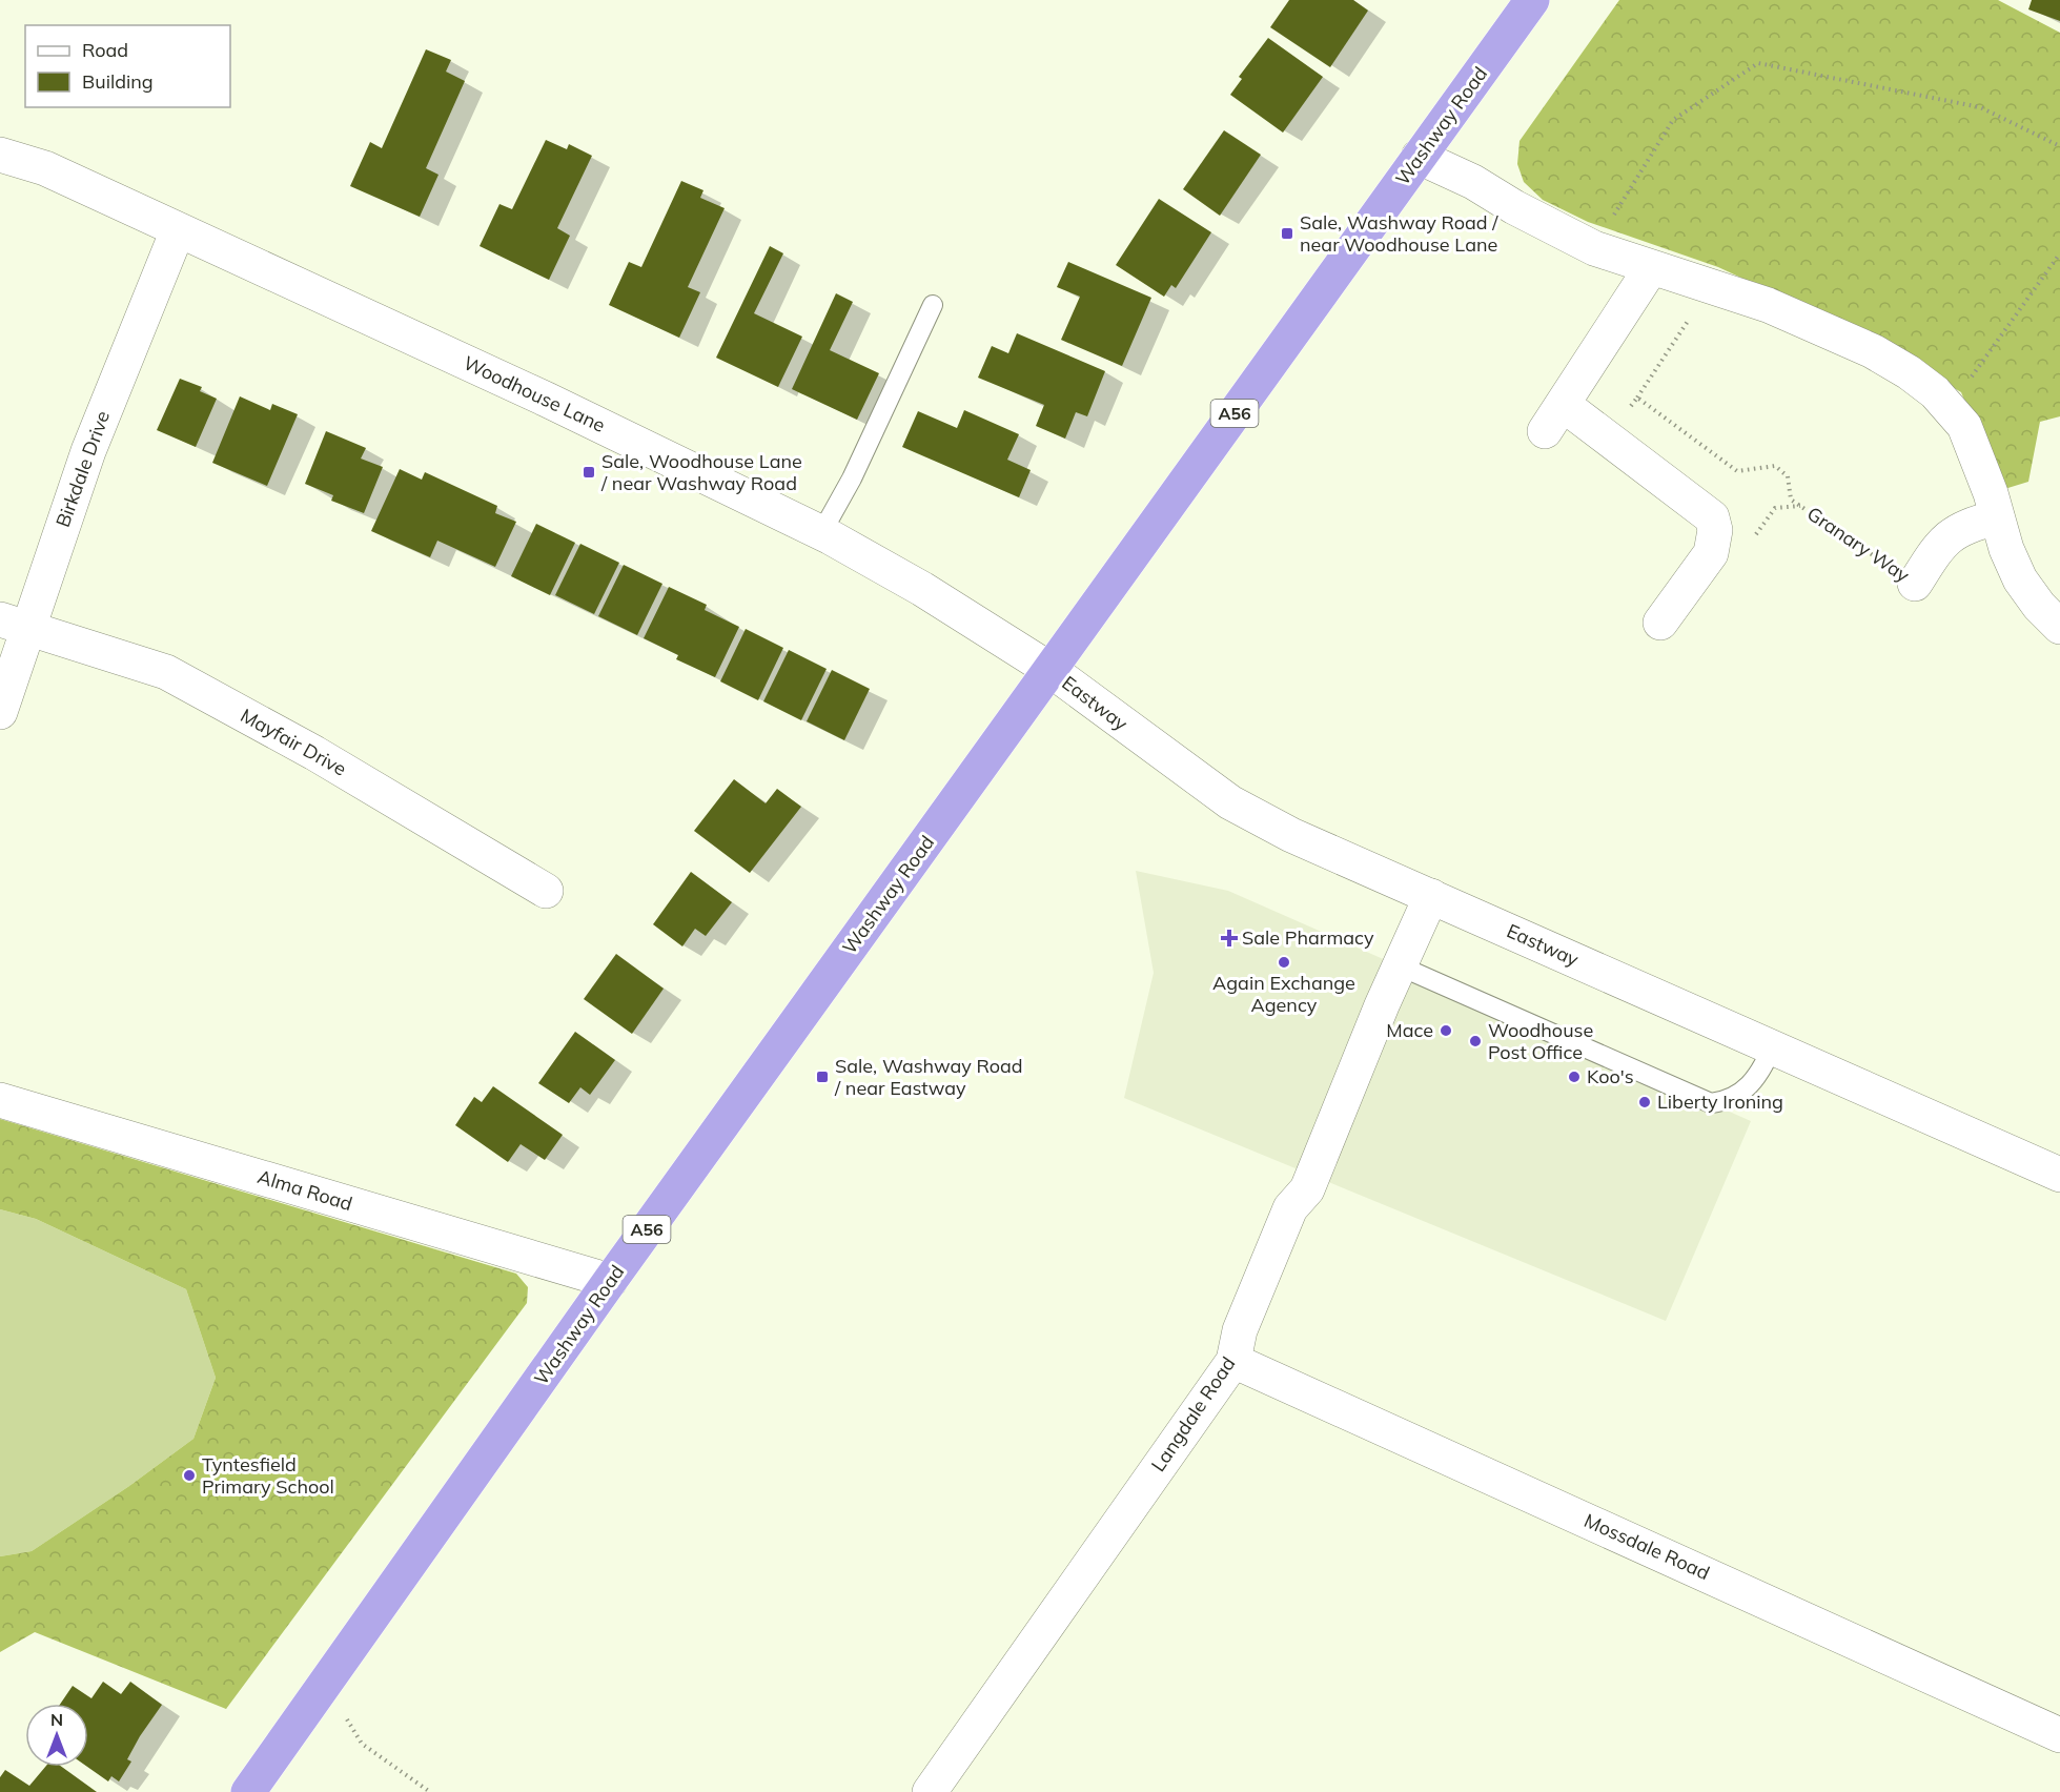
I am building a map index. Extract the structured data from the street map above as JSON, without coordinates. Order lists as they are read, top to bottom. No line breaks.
{"streets":{"highway":["Washway Road","A56"],"street":["Woodhouse Lane","Birkdale Drive","Granary Way","Eastway","Mayfair Drive","Alma Road","Langdale Road","Mossdale Road"]},"crossings":[["Washway Road","Woodhouse Lane"],["Washway Road","Eastway"],["Washway Road","Alma Road"],["Woodhouse Lane","Birkdale Drive"],["Woodhouse Lane","Eastway"],["Birkdale Drive","Mayfair Drive"],["Eastway","Langdale Road"],["Langdale Road","Mossdale Road"]],"places":{"transit":["Sale, Washway Road / near Woodhouse Lane","Sale, Woodhouse Lane / near Washway Road","Sale, Washway Road / near Eastway"],"health":["Sale Pharmacy"],"other":["Again Exchange Agency","Mace","Woodhouse Post Office","Koo's","Liberty Ironing","Tyntesfield Primary School"]},"legend":["Road","Building"],"north":"top"}
